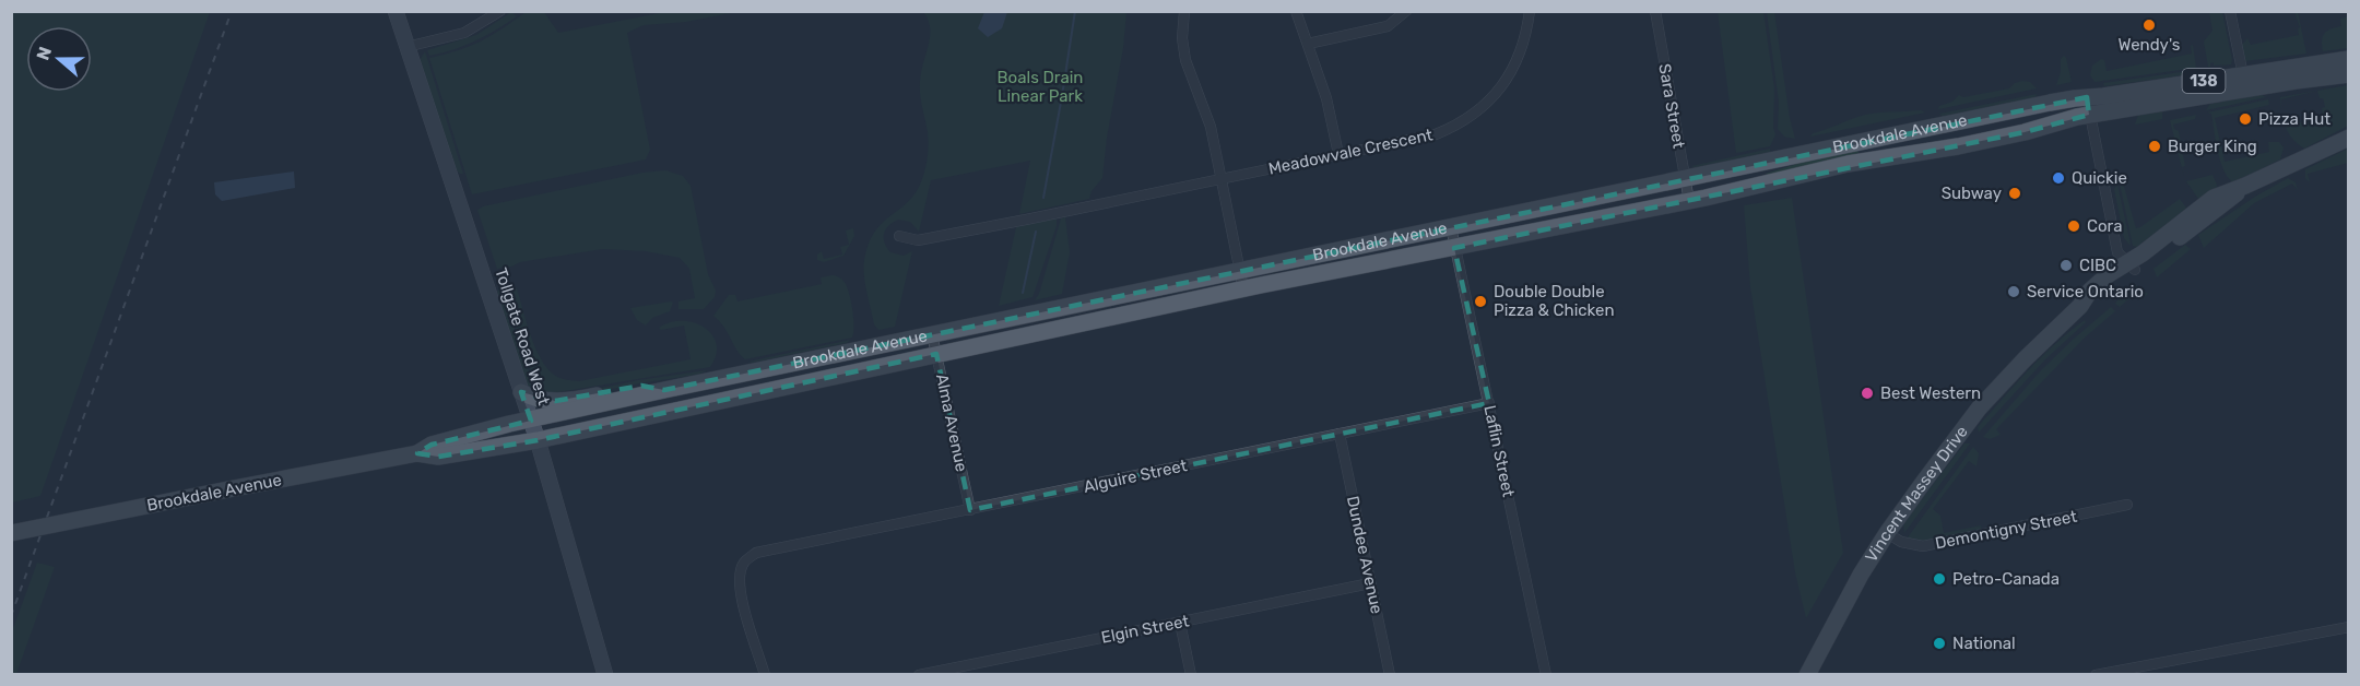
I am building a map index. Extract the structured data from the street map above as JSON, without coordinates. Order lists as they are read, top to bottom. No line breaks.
{"streets":{"main road":["138","Brookdale Avenue","Vincent Massey Drive"],"street":["Sara Street","Meadowvale Crescent","Tollgate Road West","Alma Avenue","Laflin Street","Alguire Street","Demontigny Street","Dundee Avenue","Elgin Street"]},"crossings":[["Sara Street","Brookdale Avenue"],["Brookdale Avenue","Tollgate Road West"],["Brookdale Avenue","Alma Avenue"],["Brookdale Avenue","Laflin Street"],["Alma Avenue","Alguire Street"],["Laflin Street","Alguire Street"],["Alguire Street","Dundee Avenue"],["Vincent Massey Drive","Demontigny Street"],["Dundee Avenue","Elgin Street"]],"parks":["Boals Drain Linear Park"],"places":["Wendy's","Pizza Hut","Burger King","Quickie","Subway","Cora","CIBC","Service Ontario","Double Double Pizza & Chicken","Best Western","Petro-Canada","National"],"north":"left"}
